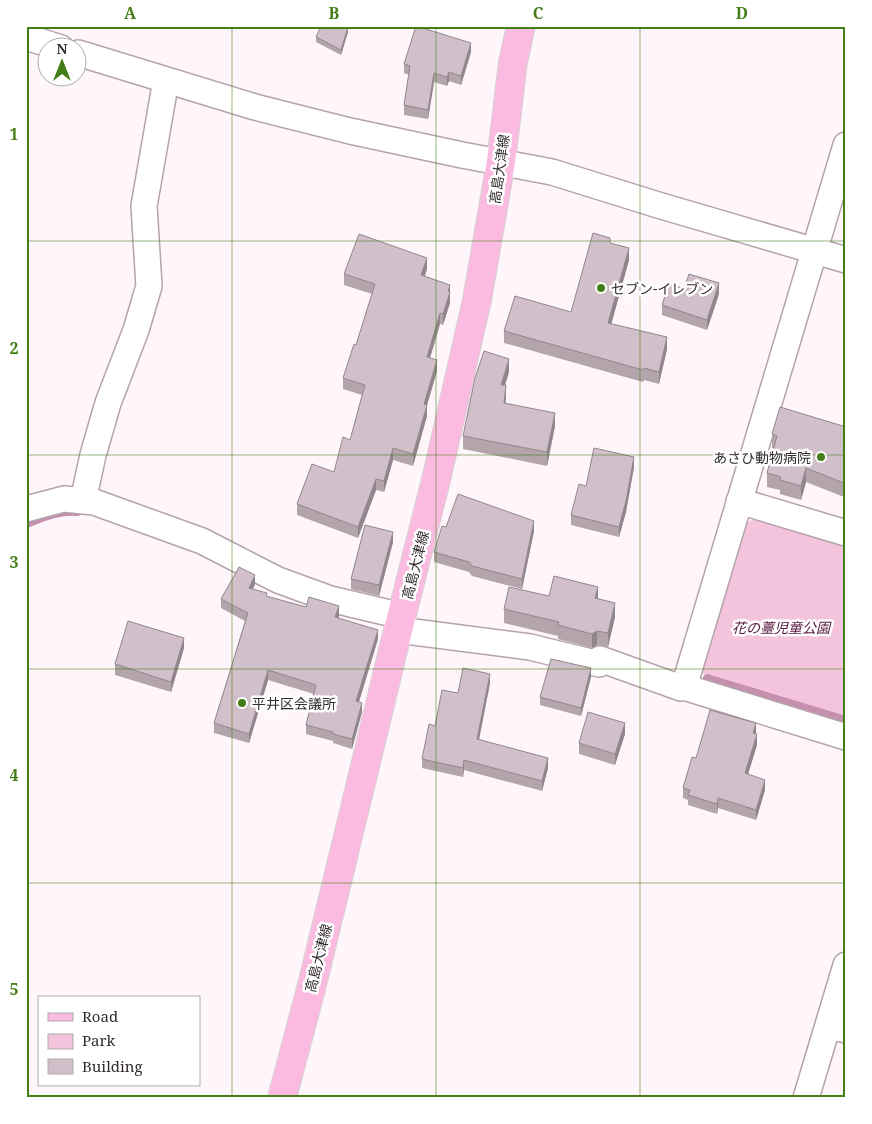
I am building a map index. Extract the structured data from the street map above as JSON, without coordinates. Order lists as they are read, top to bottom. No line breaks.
{"streets":{"main road":["高島大津線"]},"parks":["花の薹児童公園"],"places":["セブン-イレブン","あさひ動物病院","平井区会議所"],"legend":["Road","Park","Building"],"north":"top","grid":{"columns":["A","B","C","D"],"rows":["1","2","3","4","5"]}}
